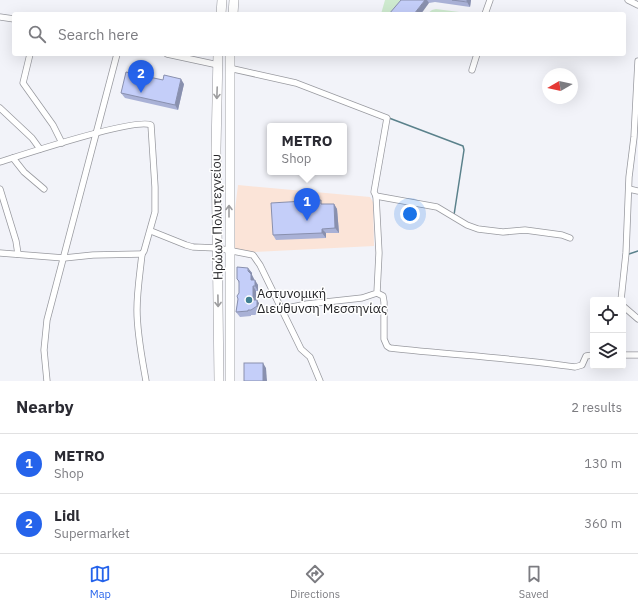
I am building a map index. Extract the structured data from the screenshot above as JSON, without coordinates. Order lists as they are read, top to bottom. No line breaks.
{"streets":{"main road":["Ηρώων Πολυτεχνείου"]},"places":["Αστυνομική Διεύθυνση Μεσσηνίας"],"north":"left","page":{"search":"Search here","pins":["2","1"],"popup":["METRO","Shop"],"heading":["Nearby","2 results"],"list":[{"mark":"1","name":"METRO","note":"Shop","value":"130 m"},{"mark":"2","name":"Lidl","note":"Supermarket","value":"360 m"}],"nav":["Map","Directions","Saved"]}}
